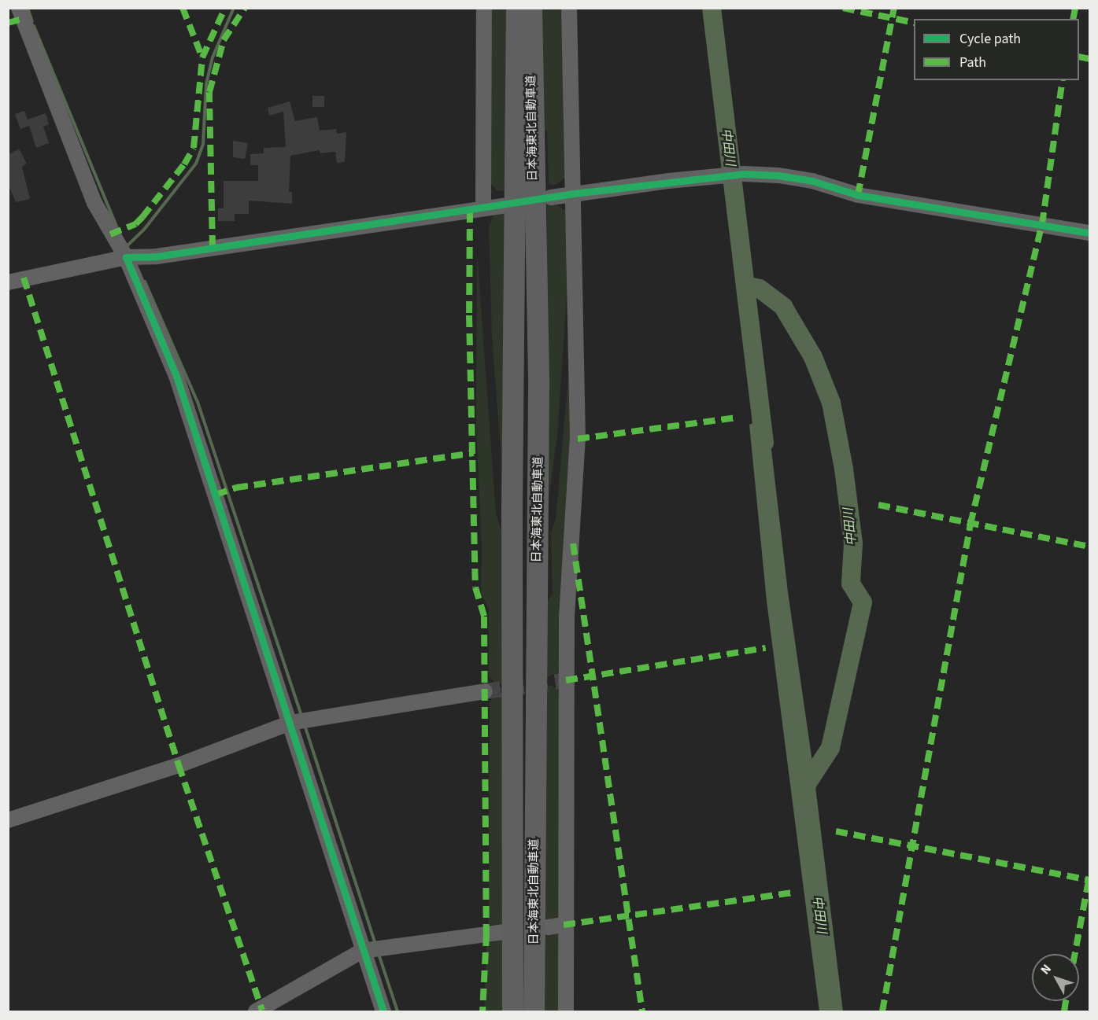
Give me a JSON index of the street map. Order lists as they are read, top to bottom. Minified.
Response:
{"streets":{"highway":["日本海東北自動車道"]},"water":["中田川"],"legend":["Cycle path","Path"],"north":"top left"}
